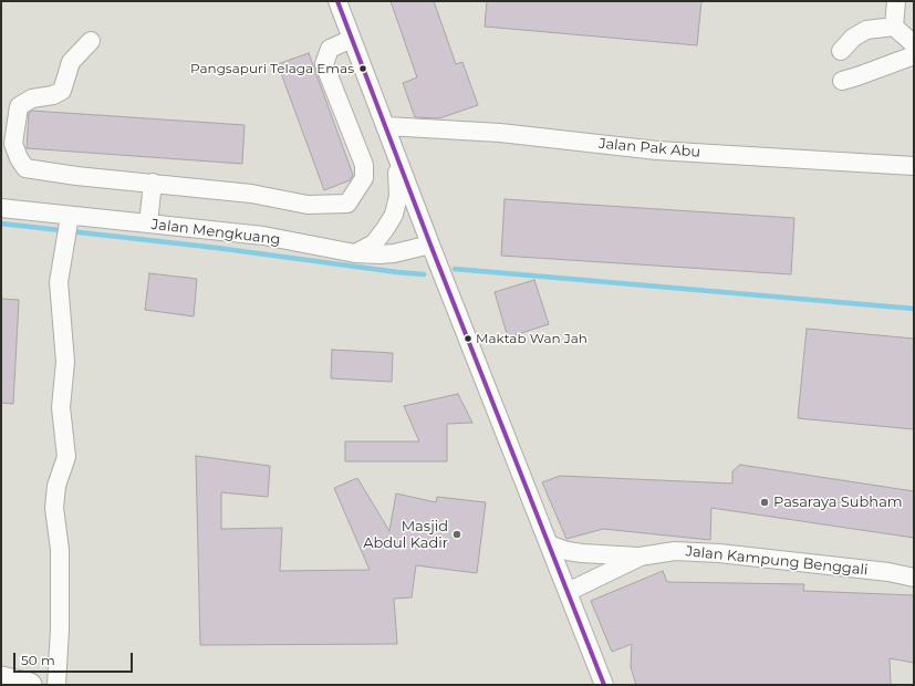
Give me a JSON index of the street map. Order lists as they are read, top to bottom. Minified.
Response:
{"streets":{"street":["Jalan Pak Abu","Jalan Mengkuang","Jalan Kampung Benggali"]},"places":["Pangsapuri Telaga Emas","Maktab Wan Jah","Pasaraya Subham","Masjid Abdul Kadir"],"scale_bar":"50 m"}
